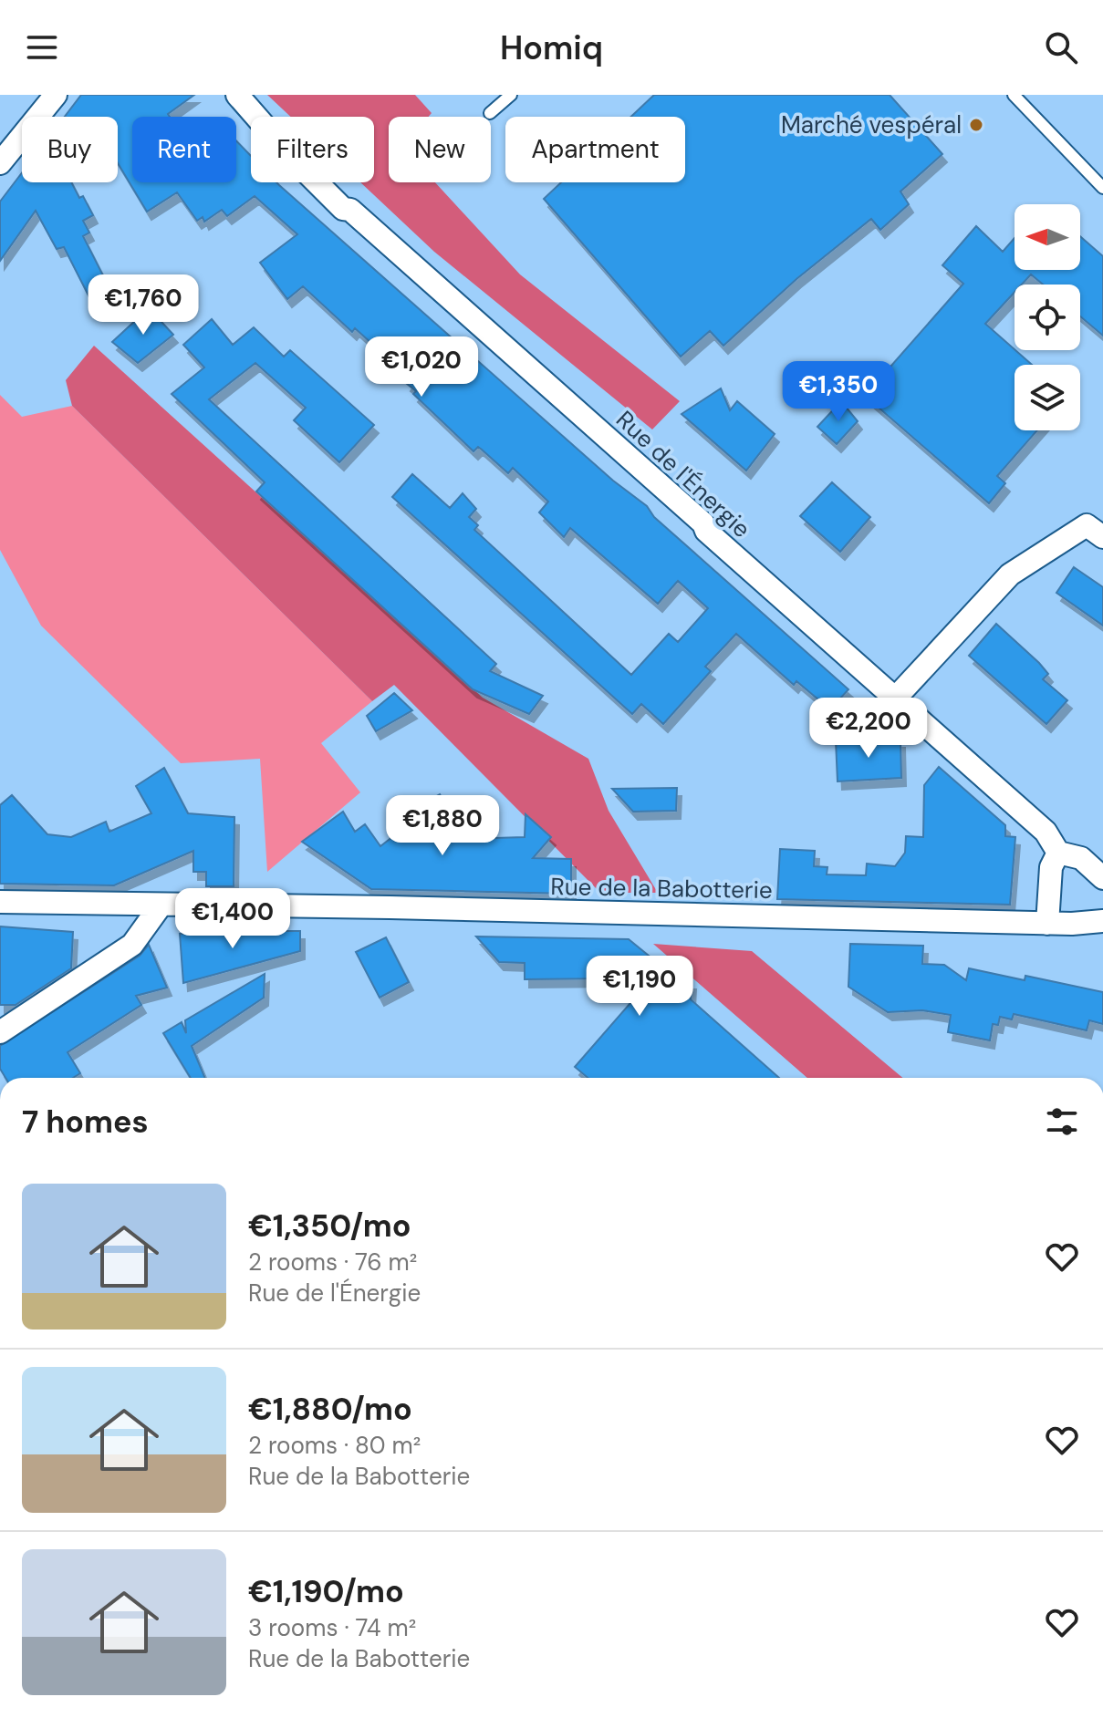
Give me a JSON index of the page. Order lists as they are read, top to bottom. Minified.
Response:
{"streets":{"street":["Rue de l'Énergie","Rue de la Babotterie"]},"places":["Marché vespéral"],"north":"left","page":{"header":"Homiq","chip":["Buy","Rent","Filters","New","Apartment"],"price":["€1,760","€1,020","€1,350","€2,200","€1,880","€1,400","€1,190"],"heading":"7 homes","list":[{"name":"€1,350/mo","note":"2 rooms · 76 m² · Rue de l'Énergie"},{"name":"€1,880/mo","note":"2 rooms · 80 m² · Rue de la Babotterie"},{"name":"€1,190/mo","note":"3 rooms · 74 m² · Rue de la Babotterie"}]}}
